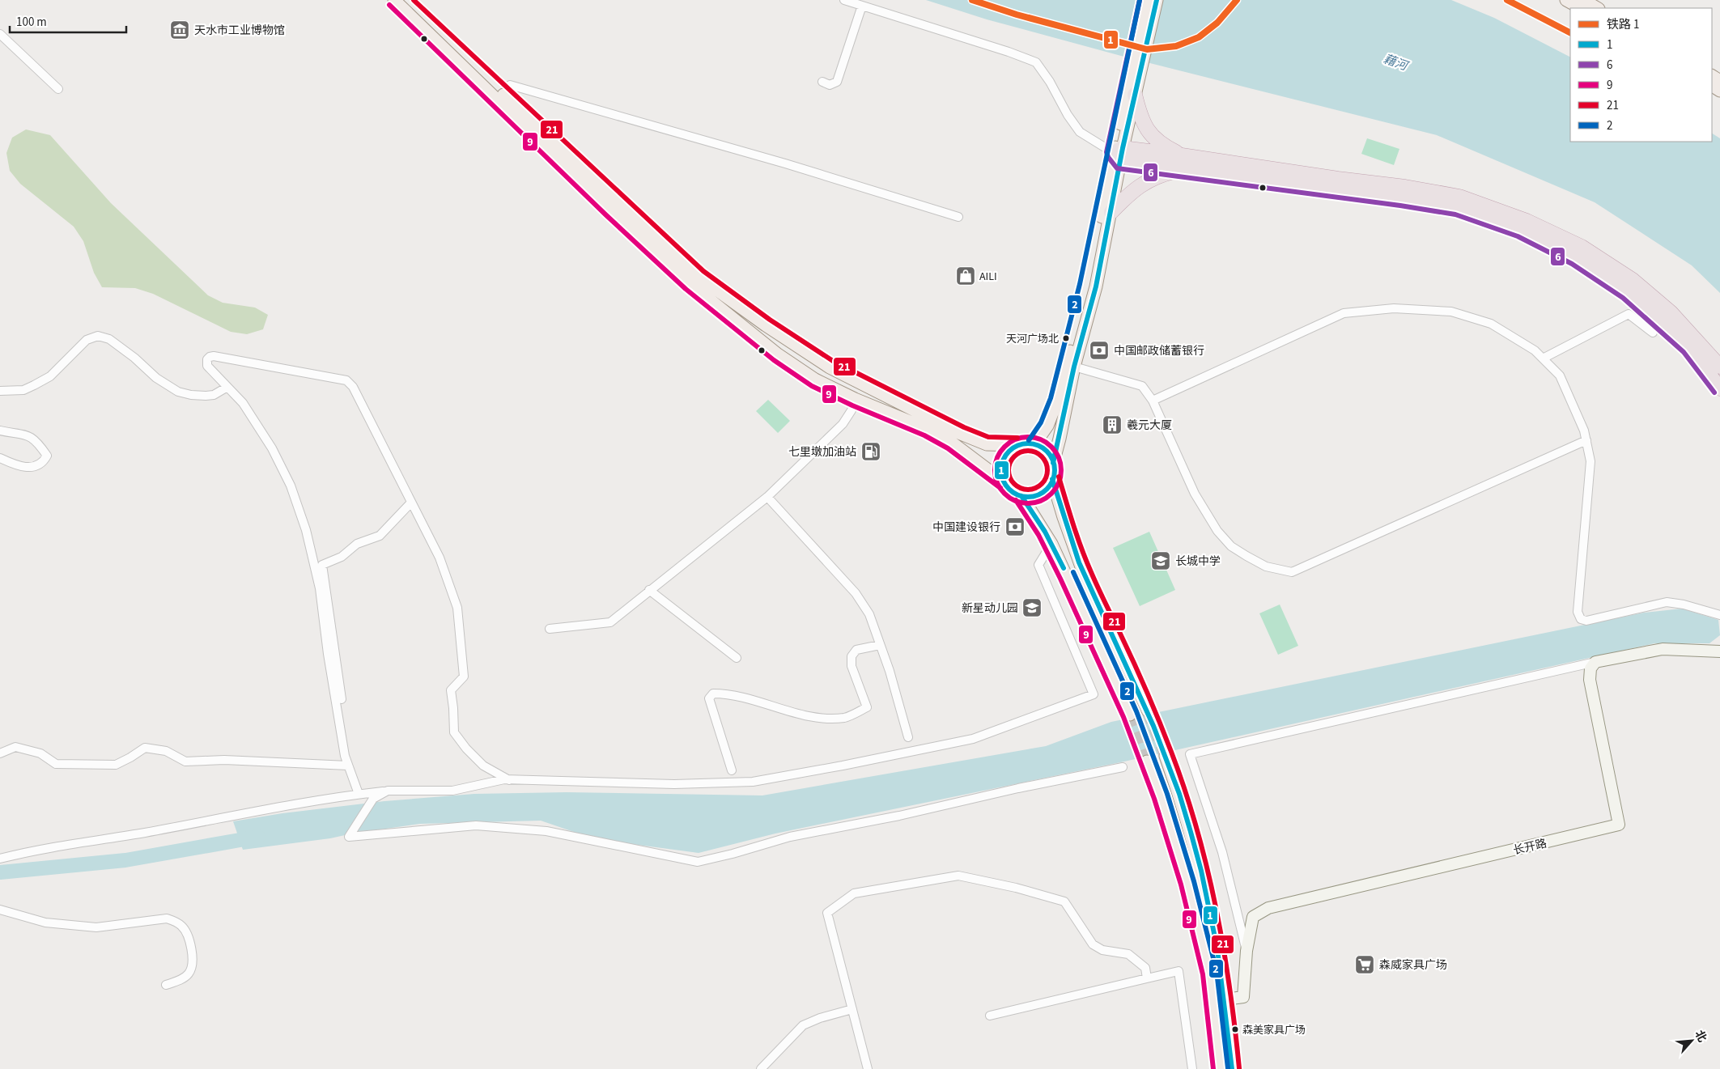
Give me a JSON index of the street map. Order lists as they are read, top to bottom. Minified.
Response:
{"streets":{"street":["长开路"]},"water":["藉河"],"places":{"museum":["天水市工业博物馆"],"shop":["AILI"],"other":["天河广场北","森美家具广场"],"bank":["中国邮政储蓄银行","中国建设银行"],"building":["羲元大厦"],"fuel station":["七里墩加油站"],"school or university":["长城中学","新星动儿园"],"supermarket":["森威家具广场"]},"lines":["rail line 1","transit line 1","transit line 6","transit line 21","transit line 2","transit line 9"],"legend":["铁路 1","1","6","9","21","2"],"scale_bar":"100 m","north":"top right"}
